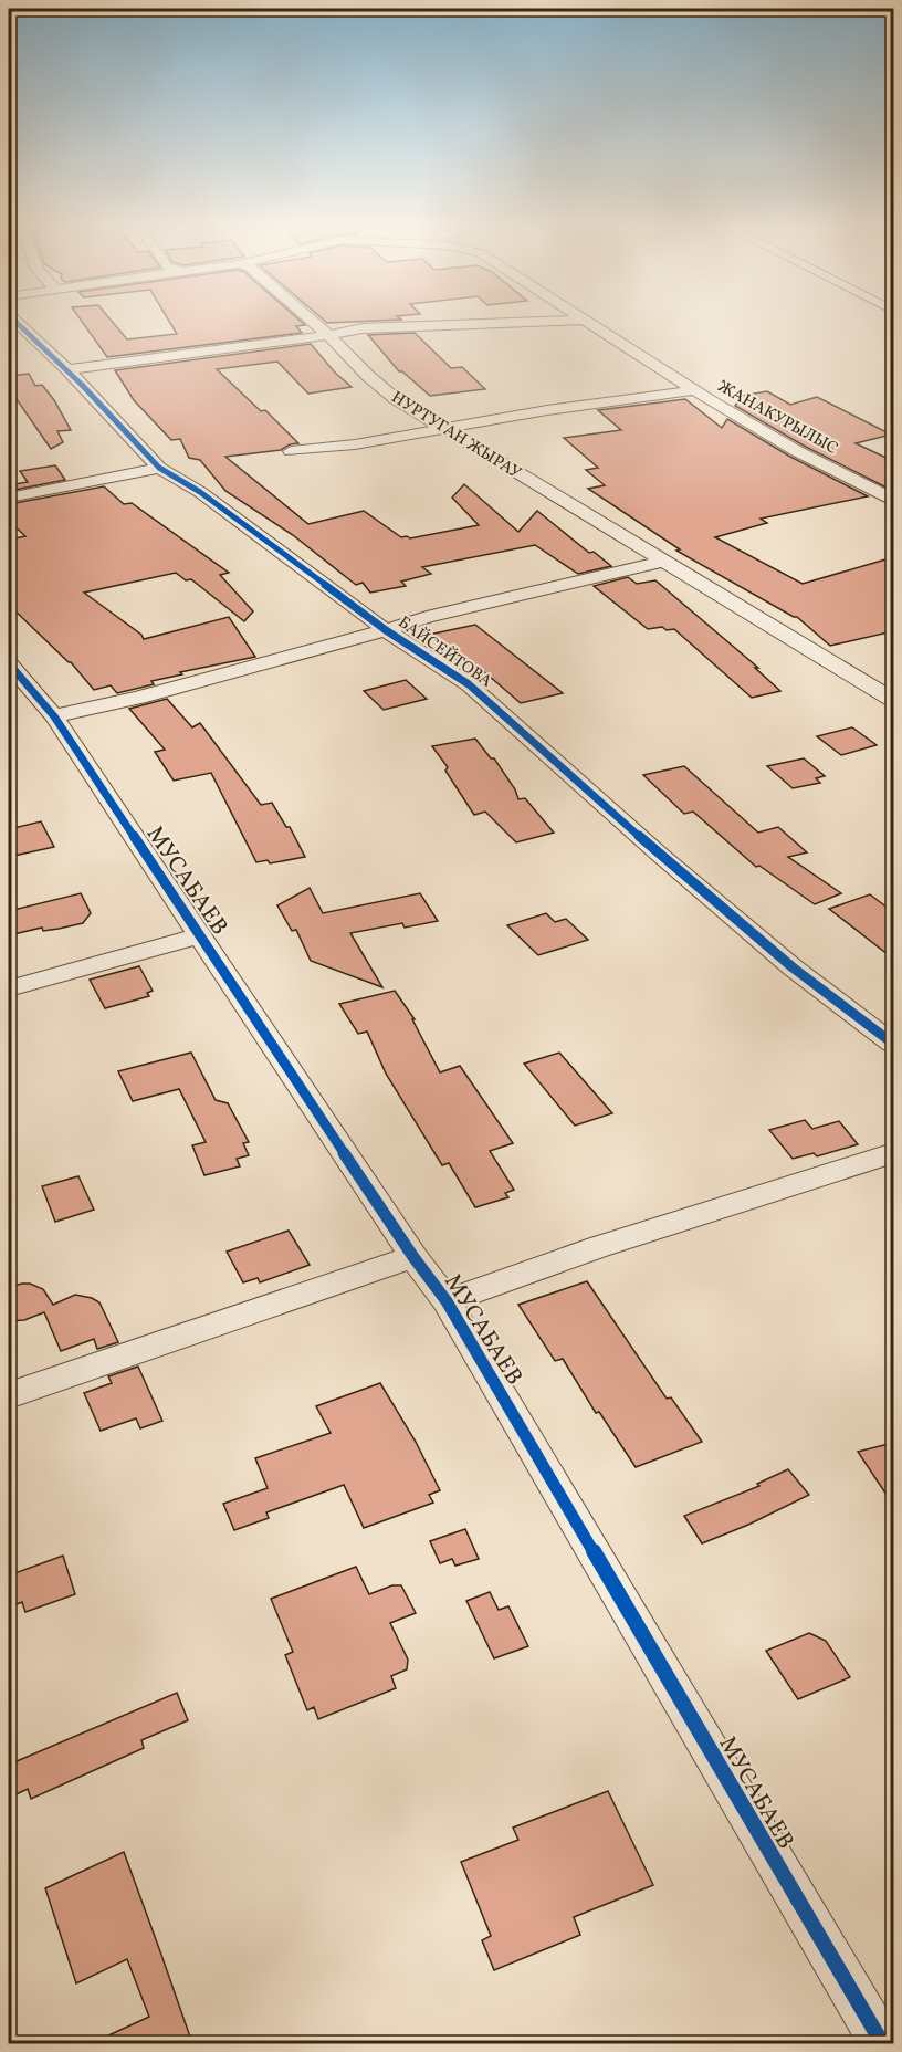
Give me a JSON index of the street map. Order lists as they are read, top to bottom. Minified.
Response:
{"streets":{"street":["ЖАНАКУРЫЛЫС","НУРТУГАН ЖЫРАУ","БАЙСЕЙТОВА","МУСАБАЕВ"]}}
